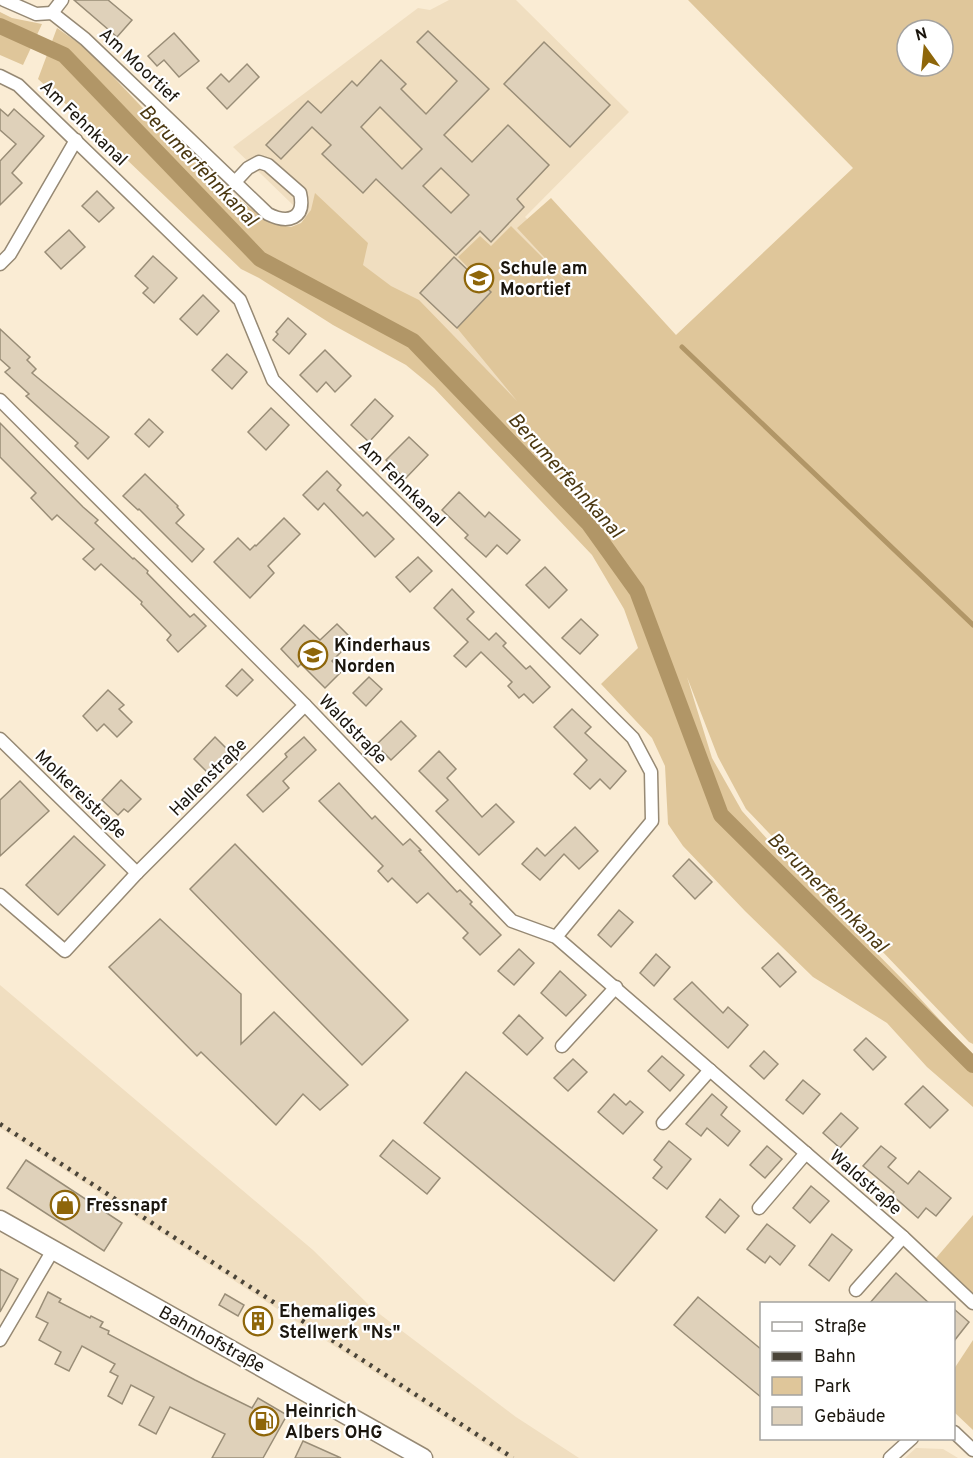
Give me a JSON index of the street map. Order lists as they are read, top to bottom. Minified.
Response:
{"streets":{"main road":["Bahnhofstraße"],"street":["Am Moortief","Am Fehnkanal","Waldstraße","Hallenstraße","Molkereistraße"]},"crossings":[["Am Fehnkanal","Waldstraße"],["Waldstraße","Hallenstraße"],["Hallenstraße","Molkereistraße"]],"water":["Berumerfehnkanal"],"places":{"school or university":["Schule am Moortief","Kinderhaus Norden"],"shop":["Fressnapf"],"building":["Ehemaliges Stellwerk \"Ns\""],"fuel station":["Heinrich Albers OHG"]},"legend":["Straße","Bahn","Park","Gebäude"],"north":"top"}
